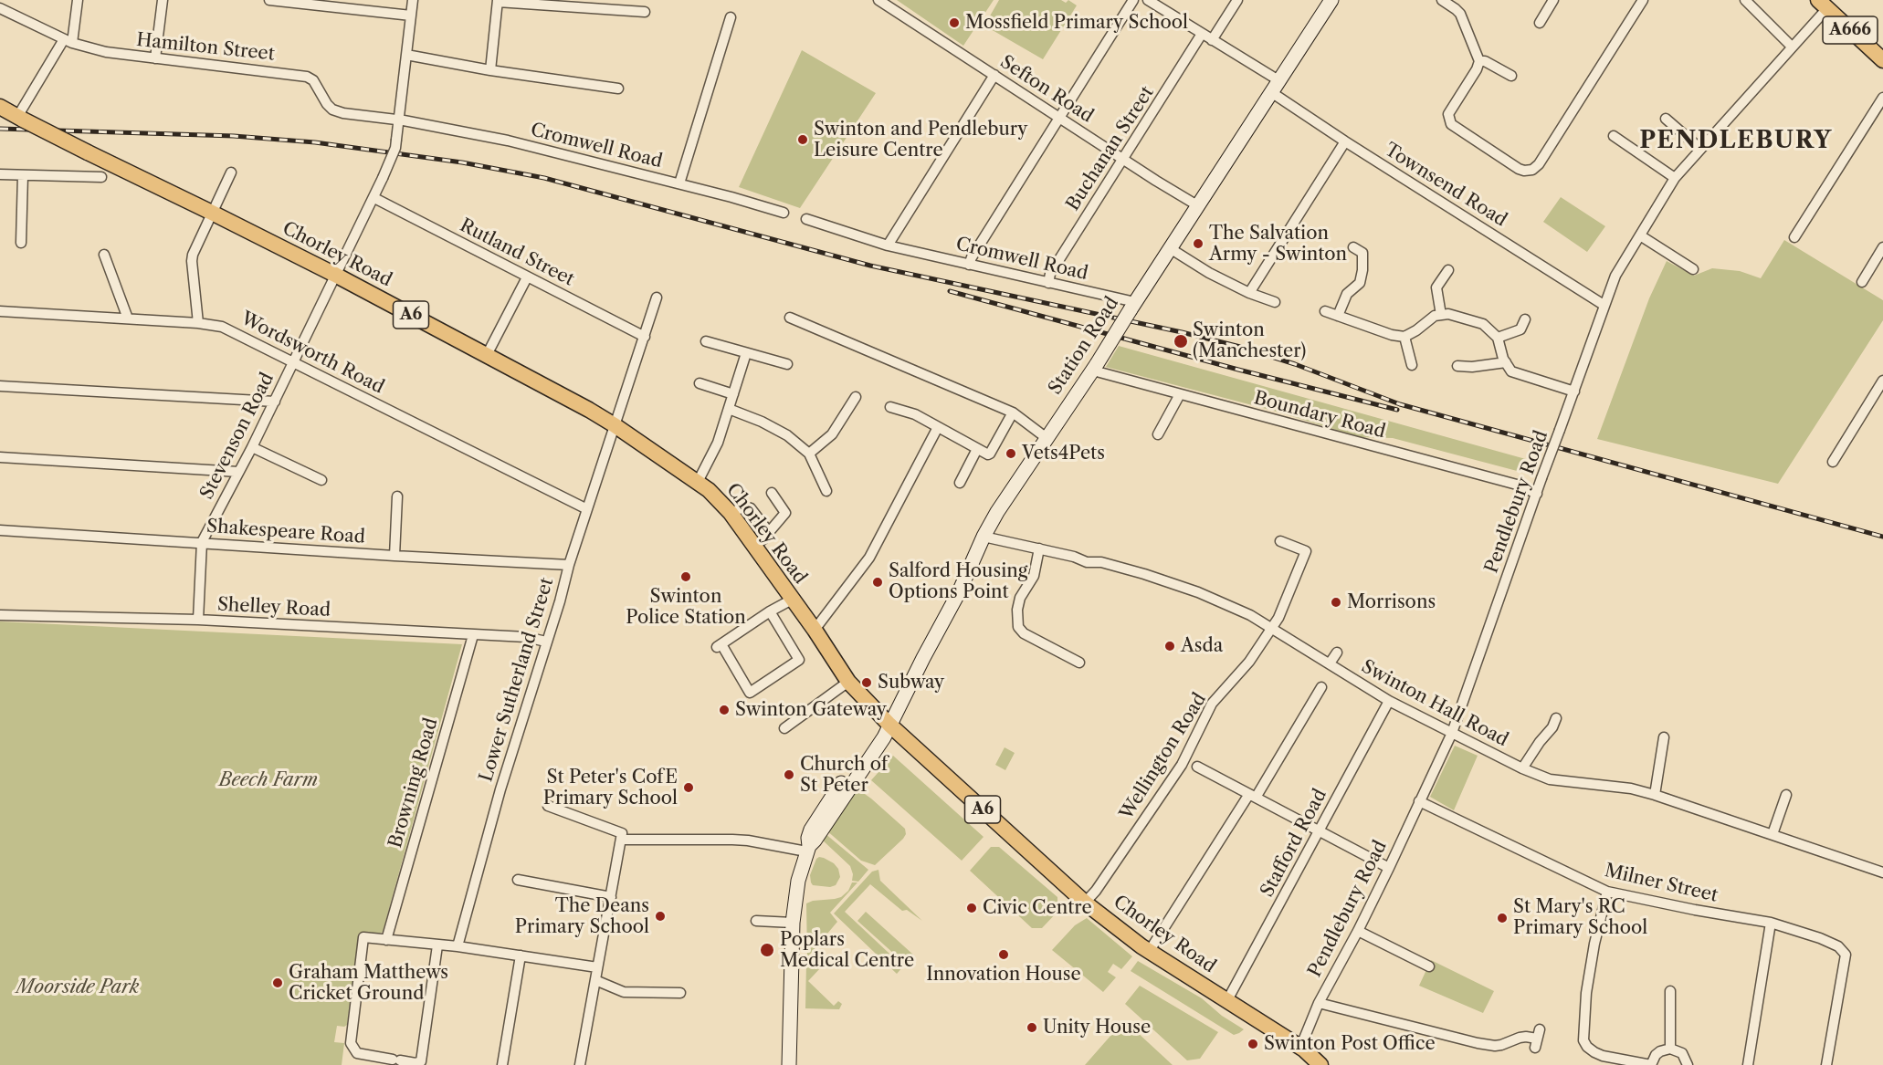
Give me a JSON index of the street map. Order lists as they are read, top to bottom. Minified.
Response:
{"streets":{"main road":["A666","Chorley Road","A6","Station Road"],"street":["Hamilton Street","Sefton Road","Cromwell Road","Buchanan Street","Townsend Road","Rutland Street","Wordsworth Road","Boundary Road","Stevenson Road","Pendlebury Road","Shakespeare Road","Shelley Road","Lower Sutherland Street","Swinton Hall Road","Wellington Road","Browning Road","Stafford Road","Milner Street"]},"crossings":[["A666","Pendlebury Road"],["Hamilton Street","Cromwell Road"],["Hamilton Street","Stevenson Road"],["Sefton Road","Buchanan Street"],["Sefton Road","Station Road"],["Cromwell Road","Buchanan Street"],["Cromwell Road","Station Road"],["Cromwell Road","Stevenson Road"],["Buchanan Street","Townsend Road"],["Townsend Road","Station Road"],["Townsend Road","Pendlebury Road"],["Rutland Street","Stevenson Road"],["Rutland Street","Lower Sutherland Street"],["Chorley Road","Station Road"],["Chorley Road","Stevenson Road"],["Chorley Road","Pendlebury Road"],["Chorley Road","Lower Sutherland Street"],["Chorley Road","Wellington Road"],["Chorley Road","Stafford Road"],["Station Road","Boundary Road"],["Station Road","Swinton Hall Road"],["Wordsworth Road","Stevenson Road"],["Wordsworth Road","Lower Sutherland Street"],["Boundary Road","Pendlebury Road"],["Stevenson Road","Shakespeare Road"],["Stevenson Road","Shelley Road"],["Pendlebury Road","Swinton Hall Road"],["Pendlebury Road","Milner Street"],["Shakespeare Road","Lower Sutherland Street"],["Shelley Road","Lower Sutherland Street"],["Shelley Road","Browning Road"],["Swinton Hall Road","Wellington Road"],["Swinton Hall Road","Stafford Road"]],"districts":["PENDLEBURY"],"parks":["Beech Farm","Moorside Park"],"places":["Mossfield Primary School","Swinton and Pendlebury Leisure Centre","The Salvation Army - Swinton","Swinton (Manchester)","Vets4Pets","Swinton Police Station","Salford Housing Options Point","Morrisons","Asda","Subway","Swinton Gateway","Church of St Peter","St Peter's CofE Primary School","Civic Centre","The Deans Primary School","St Mary's RC Primary School","Poplars Medical Centre","Innovation House","Graham Matthews Cricket Ground","Unity House","Swinton Post Office"]}
